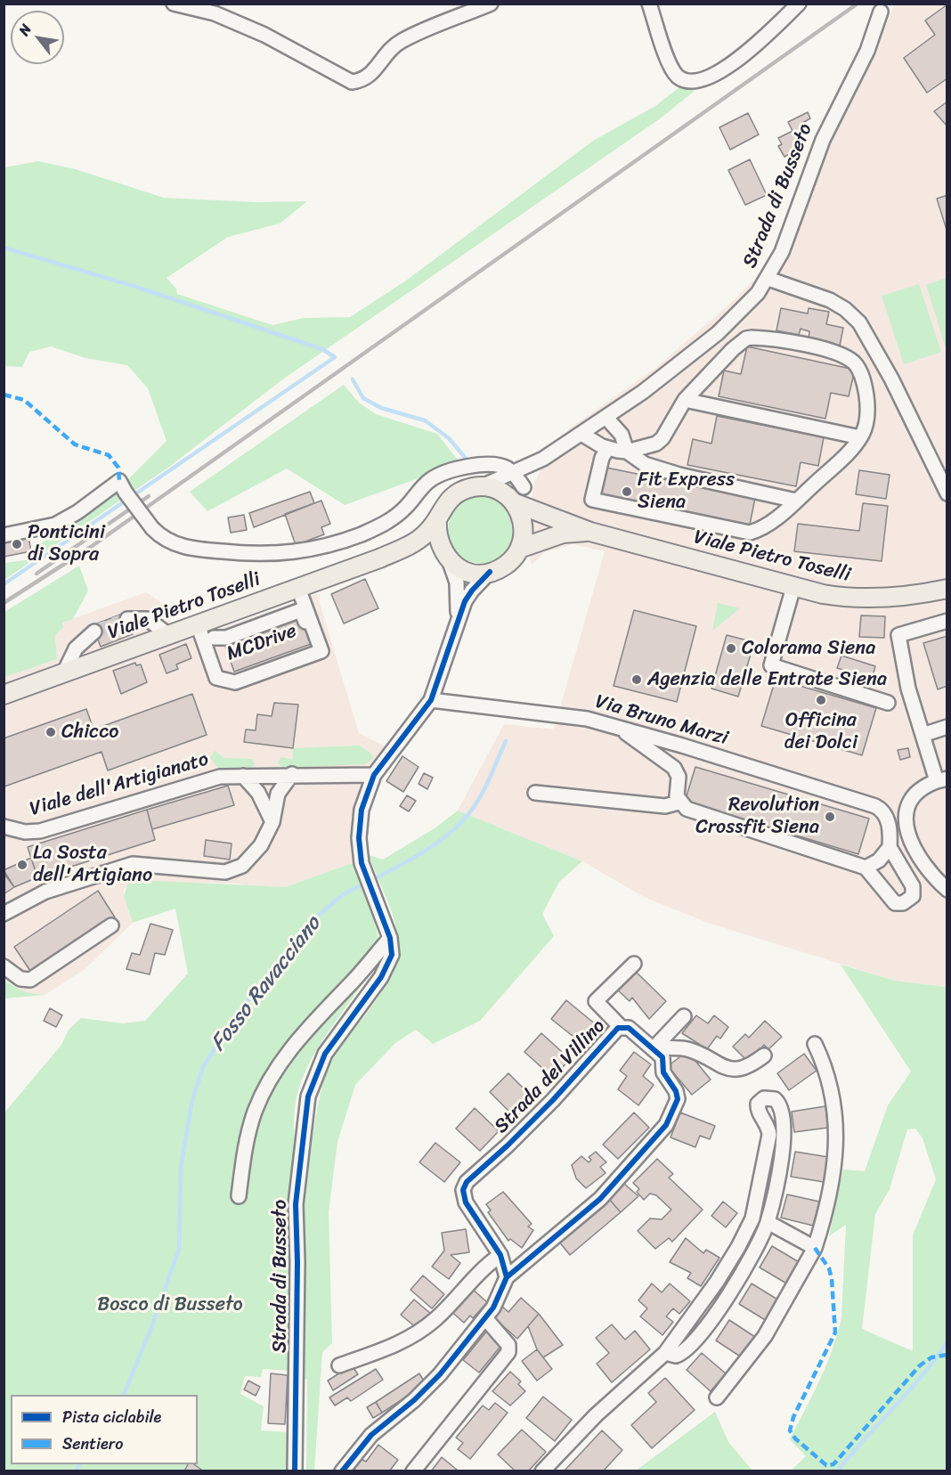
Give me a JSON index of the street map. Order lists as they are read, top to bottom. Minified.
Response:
{"streets":{"main road":["Viale Pietro Toselli"],"street":["Strada di Busseto","MCDrive","Via Bruno Marzi","Viale dell'Artigianato","Strada del Villino"]},"crossings":[["Strada di Busseto","Viale Pietro Toselli"],["Strada di Busseto","Via Bruno Marzi"],["Strada di Busseto","Viale dell'Artigianato"],["Viale Pietro Toselli","MCDrive"]],"water":["Fosso Ravacciano"],"parks":["Bosco di Busseto"],"places":["Fit Express Siena","Ponticini di Sopra","Colorama Siena","Agenzia delle Entrate Siena","Officina dei Dolci","Chicco","Revolution Crossfit Siena","La Sosta dell'Artigiano"],"legend":["Pista ciclabile","Sentiero"],"north":"top left"}
